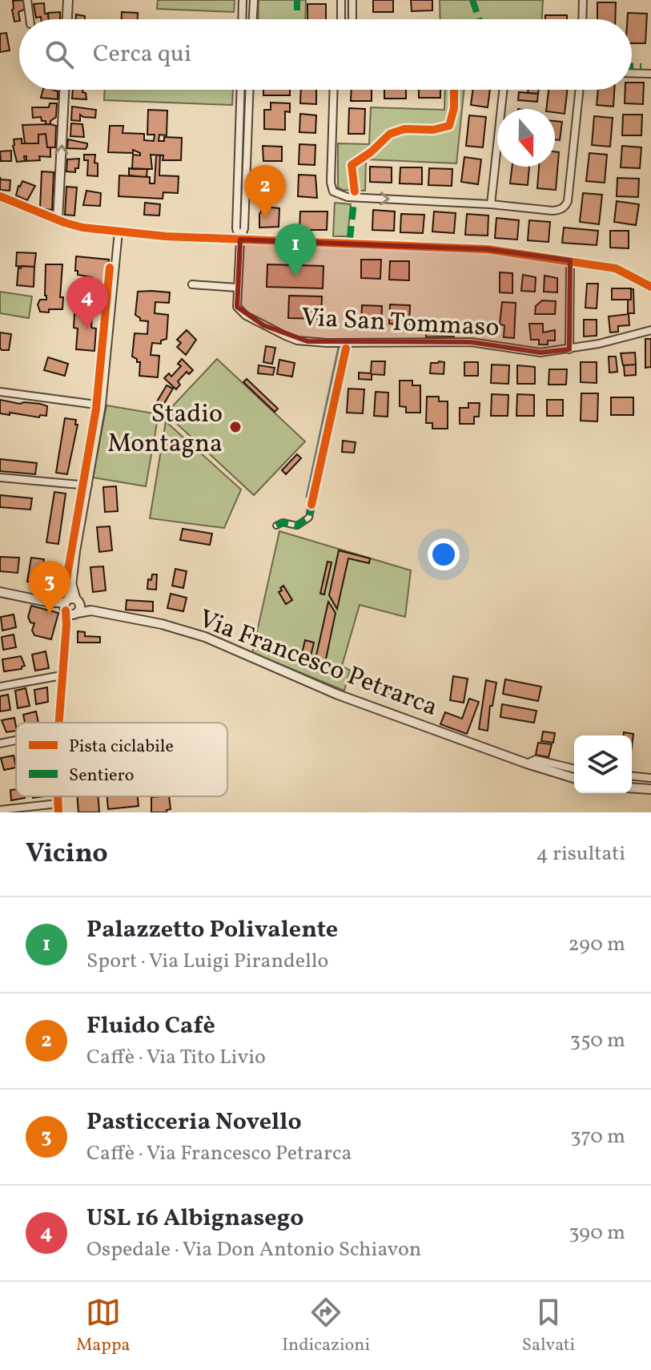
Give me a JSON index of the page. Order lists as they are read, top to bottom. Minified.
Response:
{"streets":{"street":["Via San Tommaso","Via Francesco Petrarca"]},"places":["Stadio Montagna"],"legend":["Pista ciclabile","Sentiero"],"north":"bottom","page":{"search":"Cerca qui","pins":["2","1","4","3"],"heading":["Vicino","4 risultati"],"list":[{"mark":"1","name":"Palazzetto Polivalente","note":"Sport · Via Luigi Pirandello","value":"290 m"},{"mark":"2","name":"Fluido Cafè","note":"Caffè · Via Tito Livio","value":"350 m"},{"mark":"3","name":"Pasticceria Novello","note":"Caffè · Via Francesco Petrarca","value":"370 m"},{"mark":"4","name":"USL 16 Albignasego","note":"Ospedale · Via Don Antonio Schiavon","value":"390 m"}],"nav":["Mappa","Indicazioni","Salvati"]}}
